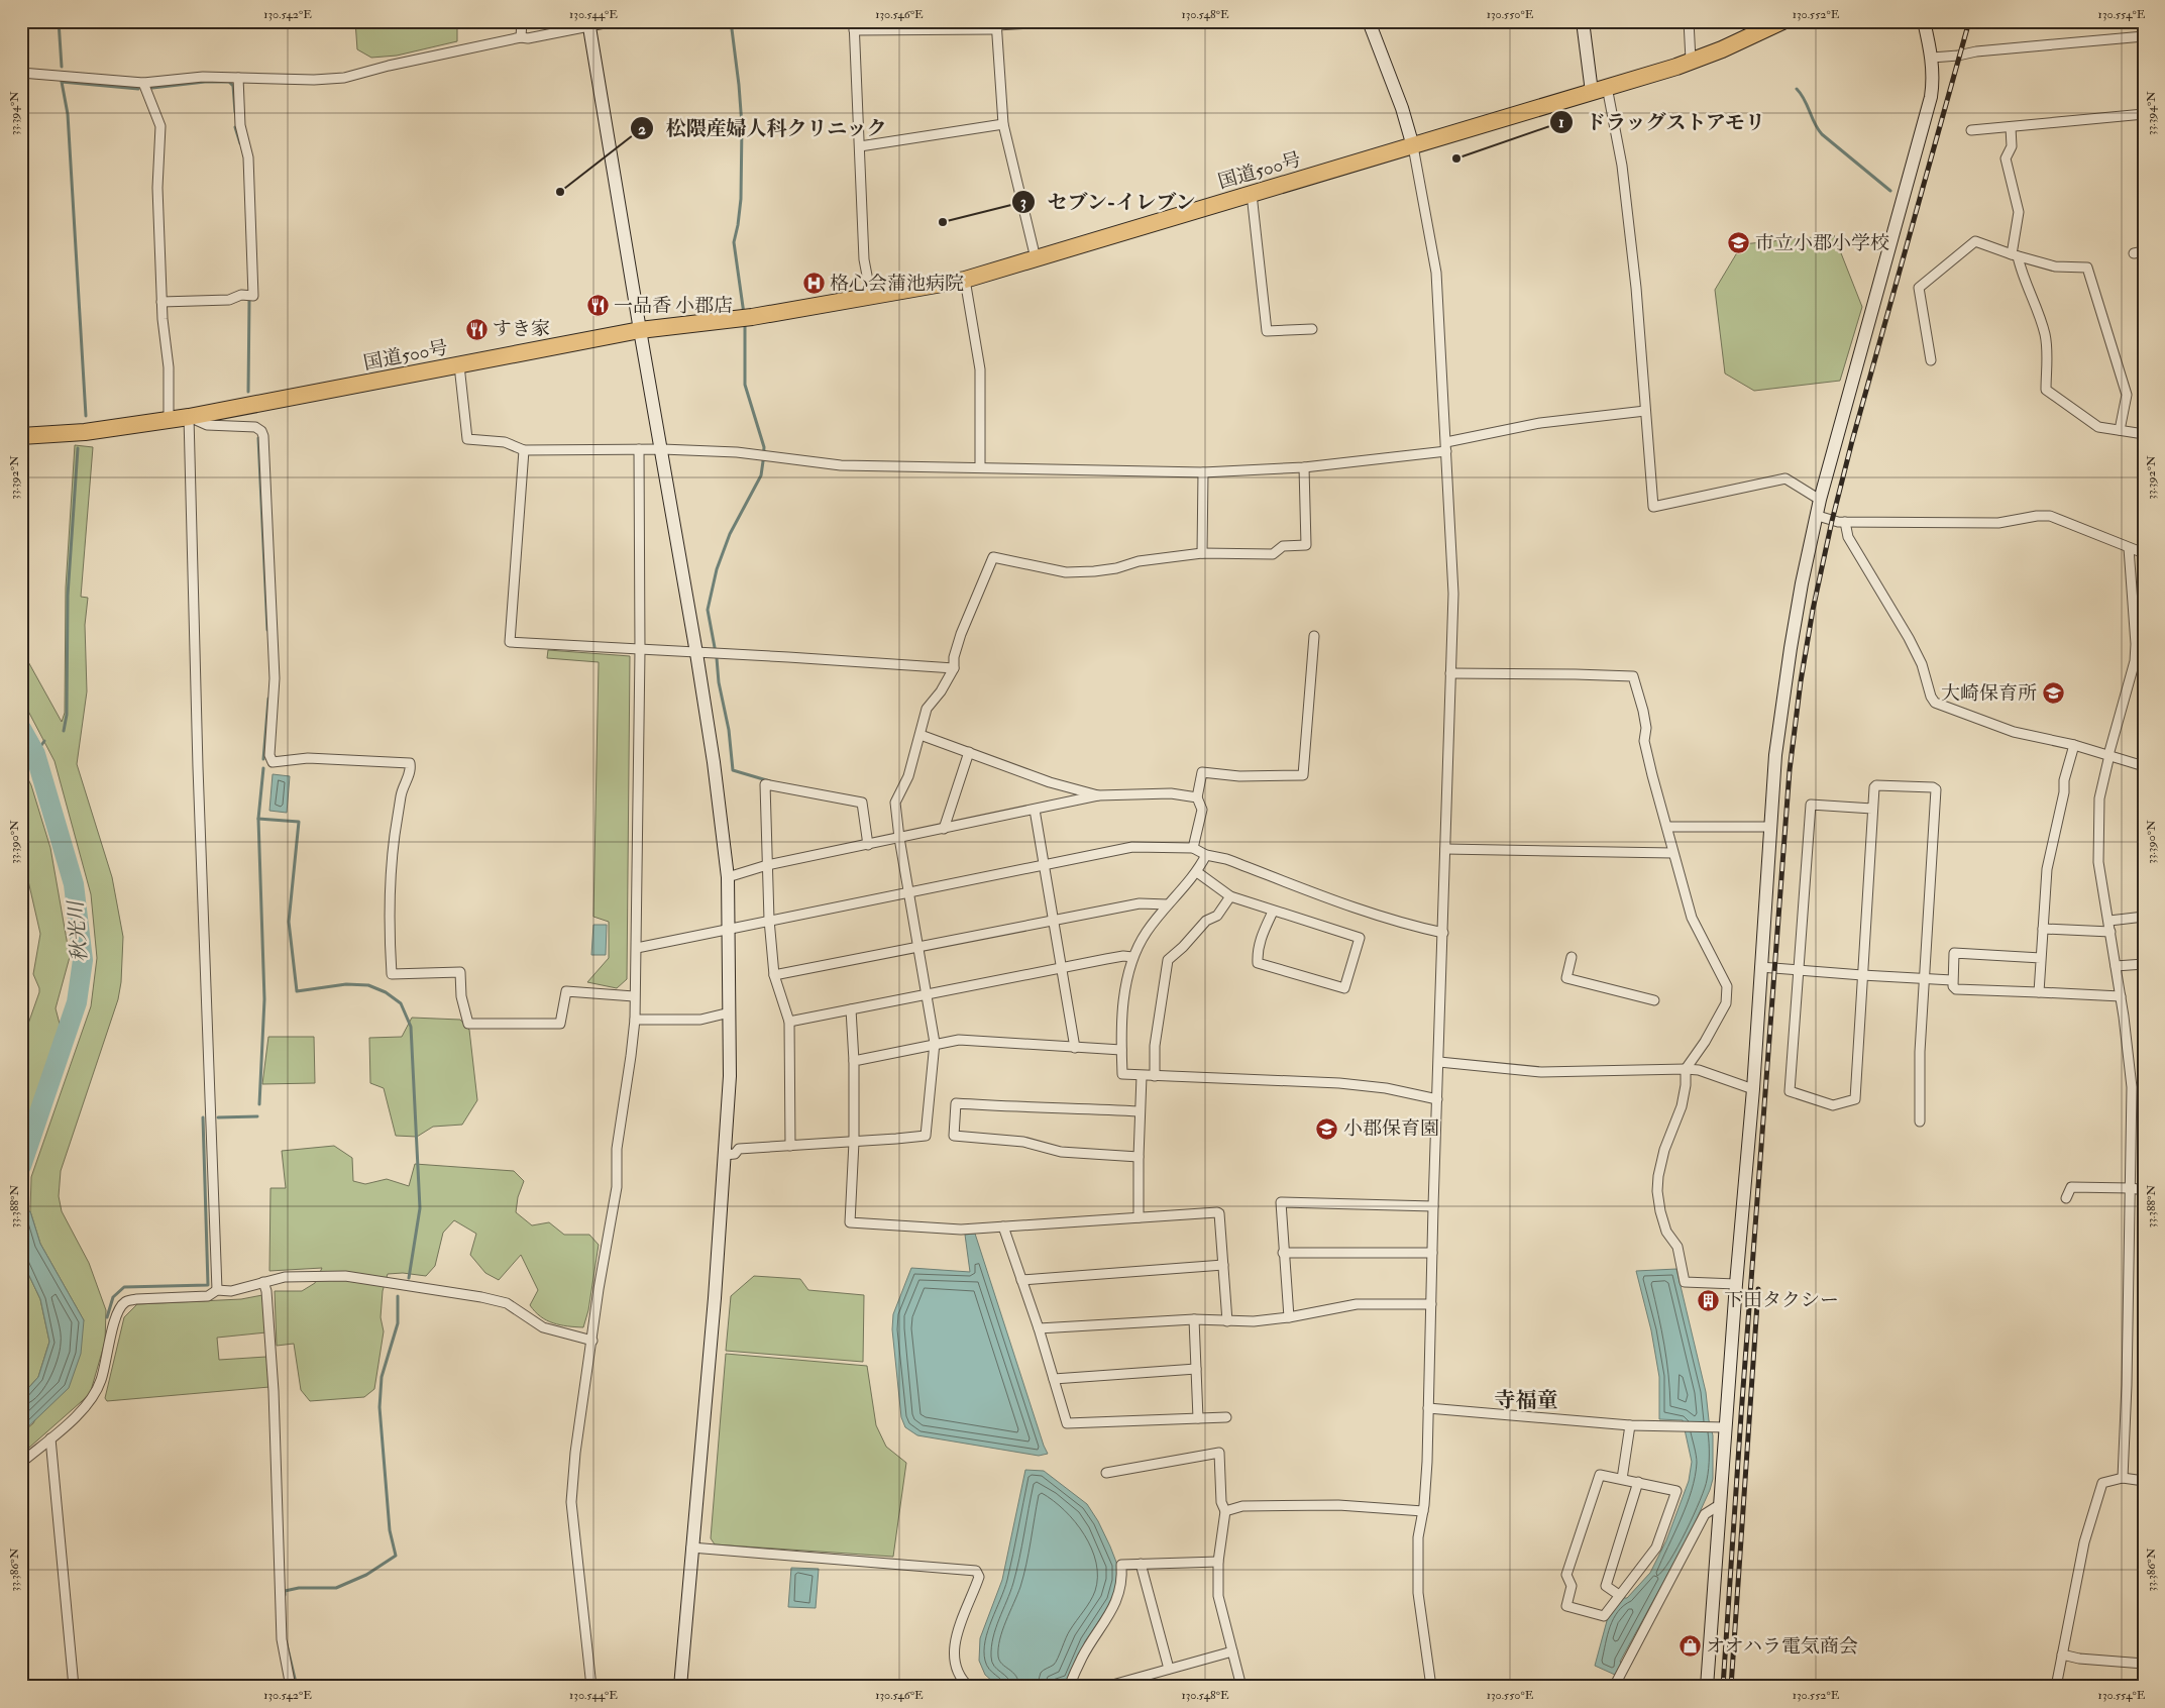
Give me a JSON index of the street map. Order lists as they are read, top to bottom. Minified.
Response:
{"streets":{"highway":["国道500号"]},"districts":["寺福童"],"water":["秋光川"],"places":{"other":["ドラッグストアモリ","松隈産婦人科クリニック","セブン-イレブン"],"school or university":["市立小郡小学校","大崎保育所","小郡保育園"],"hospital":["格心会蒲池病院"],"restaurant":["一品香 小郡店","すき家"],"building":["下田タクシー"],"shop":["オオハラ電気商会"]},"coordinates":["130.542°E","130.544°E","130.546°E","130.548°E","130.550°E","130.552°E","130.554°E","33.394°N","33.392°N","33.390°N","33.388°N","33.386°N"]}
